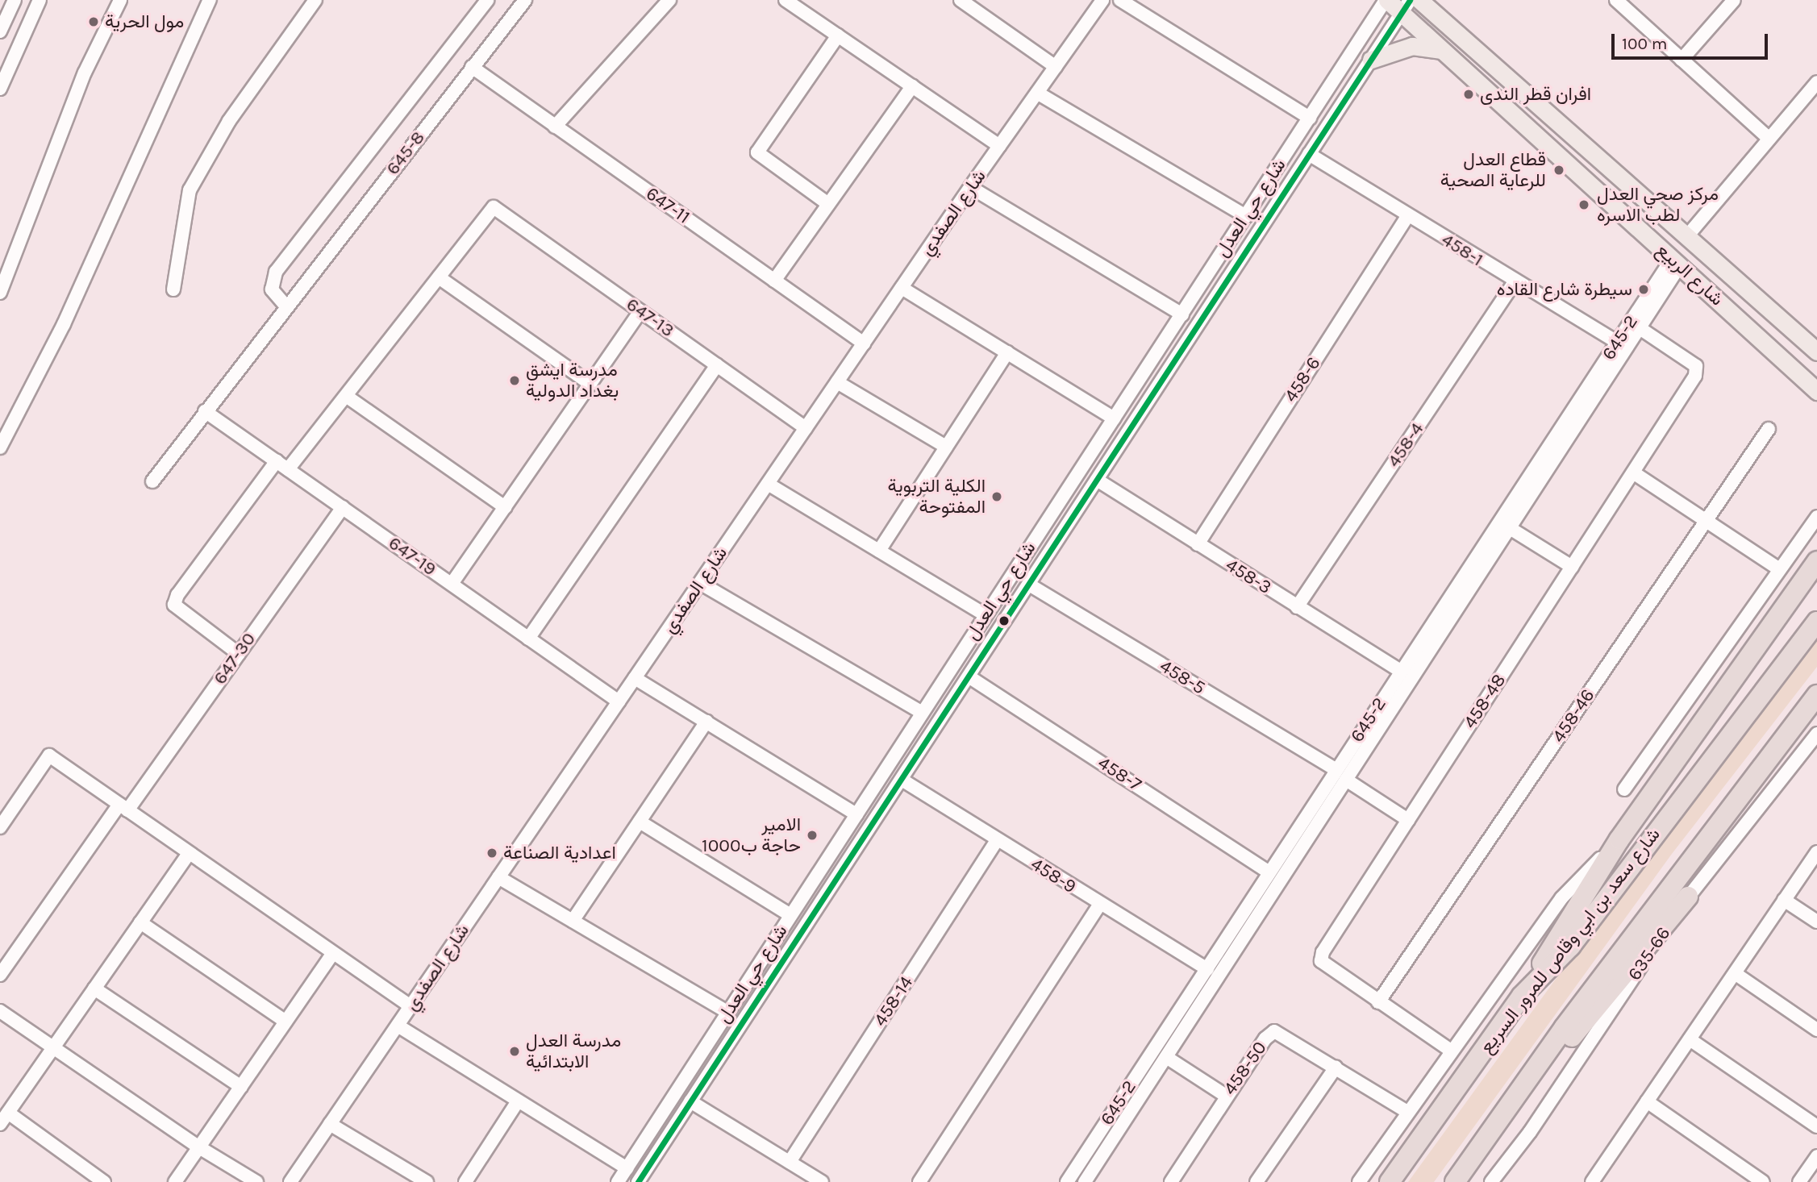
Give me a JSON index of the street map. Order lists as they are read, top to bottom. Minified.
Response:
{"streets":{"highway":["شارع سعد بن ابي وقاص للمرور السريع"],"main road":["شارع الربيع"],"street":["645-8","647-11","شارع حي العدل","شارع الصفدي","458-1","647-13","645-2","458-6","458-4","647-19","458-3","647-30","458-5","458-48","458-46","458-7","458-9","635-66","458-14","458-50"]},"crossings":[["645-8","647-11"],["645-8","647-19"],["647-11","شارع الصفدي"],["شارع حي العدل","458-1"],["شارع حي العدل","شارع الربيع"],["شارع حي العدل","458-3"],["شارع حي العدل","458-5"],["شارع حي العدل","458-7"],["شارع حي العدل","458-9"],["شارع الصفدي","647-13"],["شارع الصفدي","647-19"],["458-1","645-2"],["458-1","458-6"],["458-1","458-4"],["شارع الربيع","645-2"],["645-2","458-3"],["645-2","458-5"],["645-2","458-48"],["645-2","458-7"],["645-2","458-9"],["458-6","458-3"],["458-4","458-3"],["647-19","647-30"],["458-48","458-46"],["458-9","458-14"]],"places":["مول الحرية","افران قطر الندى","قطاع العدل للرعاية الصحية","مركز صحي العدل لطب الاسره","سيطرة شارع القاده","مدرسة ايشق بغداد الدولية","الكلية التربوية المفتوحة","الامير حاجة ب1000","اعدادية الصناعة","مدرسة العدل الابتدائية"],"scale_bar":"100 m"}
